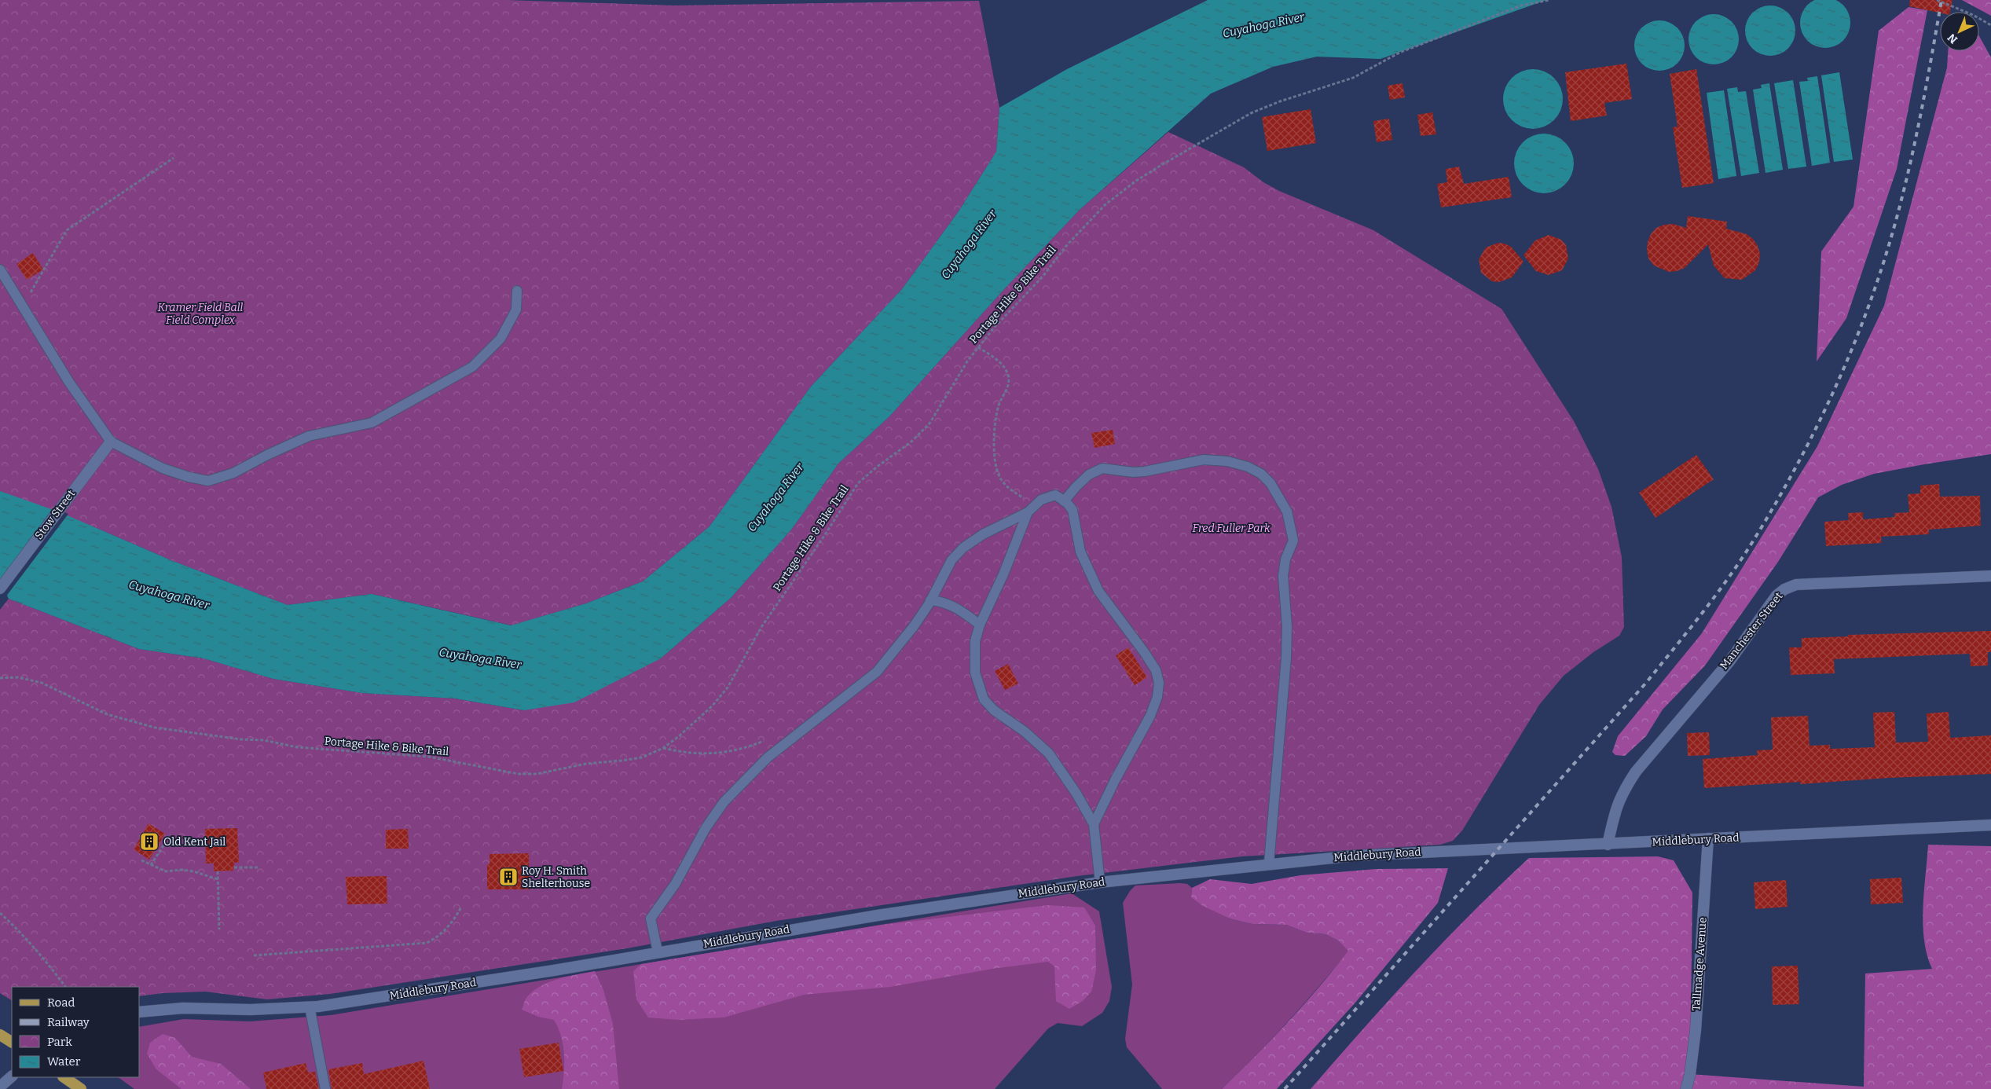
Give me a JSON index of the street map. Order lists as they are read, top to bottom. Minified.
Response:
{"streets":{"street":["Stow Street","Manchester Street","Middlebury Road","Tallmadge Avenue"],"path":["Portage Hike & Bike Trail"]},"crossings":[["Manchester Street","Middlebury Road"],["Middlebury Road","Tallmadge Avenue"]],"water":["Cuyahoga River"],"parks":["Kramer Field Ball Field Complex","Fred Fuller Park"],"places":{"building":["Old Kent Jail","Roy H. Smith Shelterhouse"]},"legend":["Road","Railway","Park","Water"],"north":"bottom left"}
